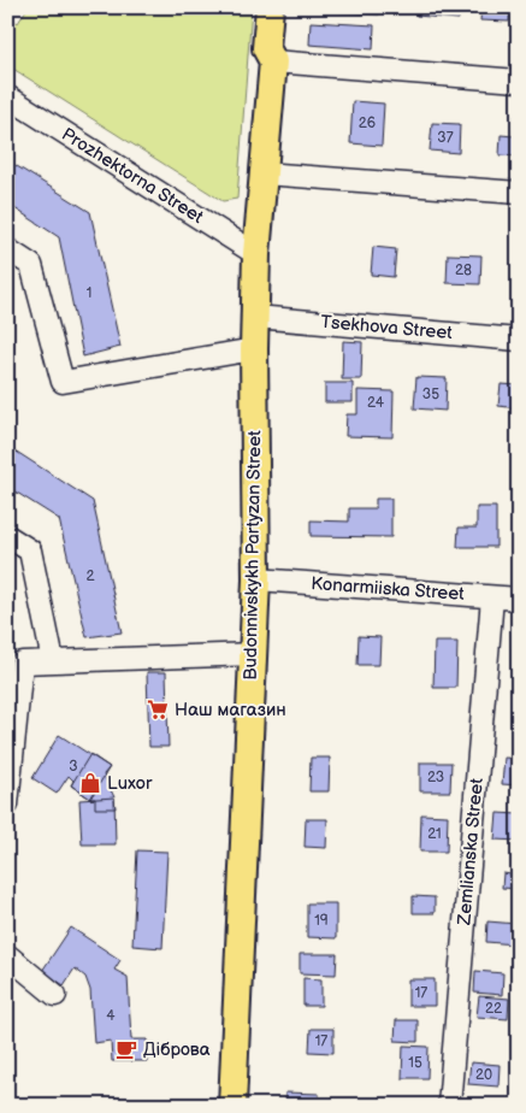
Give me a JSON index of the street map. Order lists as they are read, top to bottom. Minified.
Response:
{"streets":{"main road":["Budonnivskykh Partyzan Street"],"street":["Prozhektorna Street","Tsekhova Street","Konarmiiska Street","Zemlianska Street"]},"crossings":[["Prozhektorna Street","Budonnivskykh Partyzan Street"],["Tsekhova Street","Budonnivskykh Partyzan Street"],["Budonnivskykh Partyzan Street","Konarmiiska Street"],["Konarmiiska Street","Zemlianska Street"]],"places":{"supermarket":["Наш магазин"],"shop":["Luxor"],"cafe":["Діброва"]},"house_numbers":["26","37","28","1","35","24","2","3","23","21","19","17","22","4","17","15","20"]}
